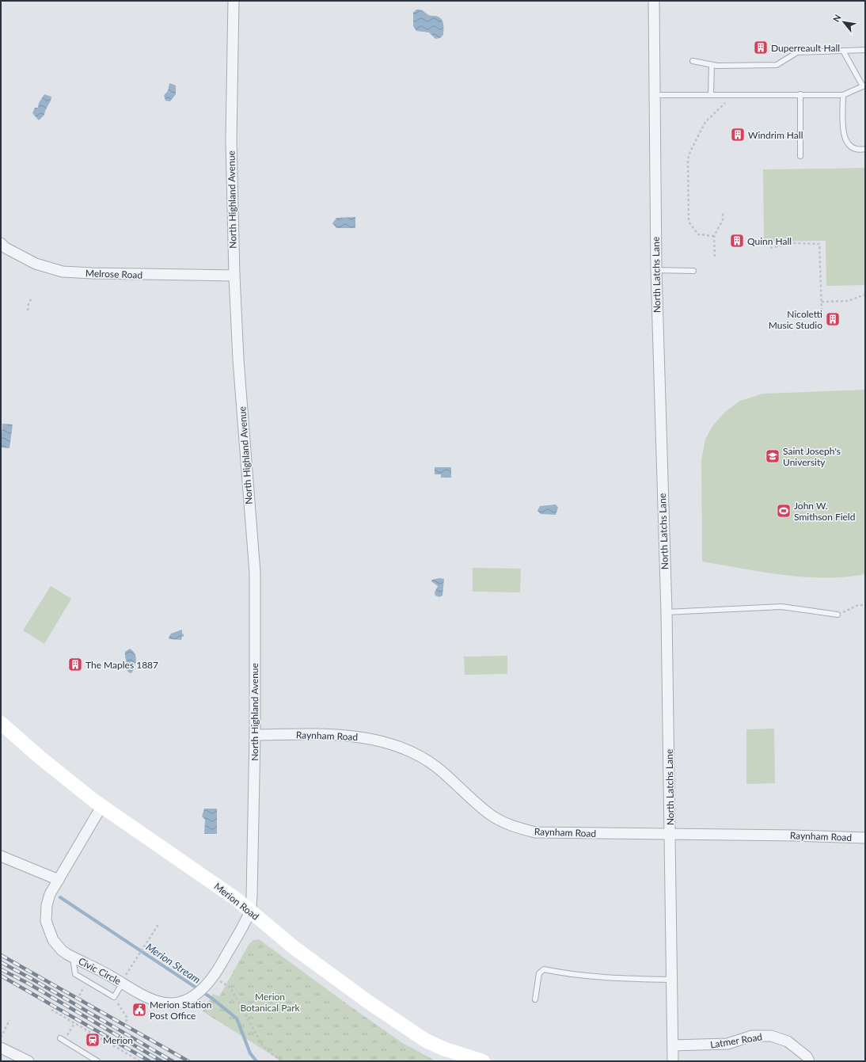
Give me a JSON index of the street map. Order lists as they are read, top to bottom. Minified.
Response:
{"streets":{"street":["North Highland Avenue","Melrose Road","North Latchs Lane","Raynham Road","Merion Road","Civic Circle","Latmer Road"]},"crossings":[["North Highland Avenue","Melrose Road"],["North Highland Avenue","Raynham Road"],["North Highland Avenue","Merion Road"],["North Highland Avenue","Civic Circle"],["North Latchs Lane","Raynham Road"],["North Latchs Lane","Latmer Road"],["Merion Road","Civic Circle"]],"water":["Merion Stream"],"parks":["Merion Botanical Park"],"places":{"building":["Duperreault Hall","Windrim Hall","Quinn Hall","Nicoletti Music Studio","The Maples 1887"],"school or university":["Saint Joseph's University"],"sports":["John W. Smithson Field"],"public building":["Merion Station Post Office"],"station":["Merion"]},"north":"top left"}
